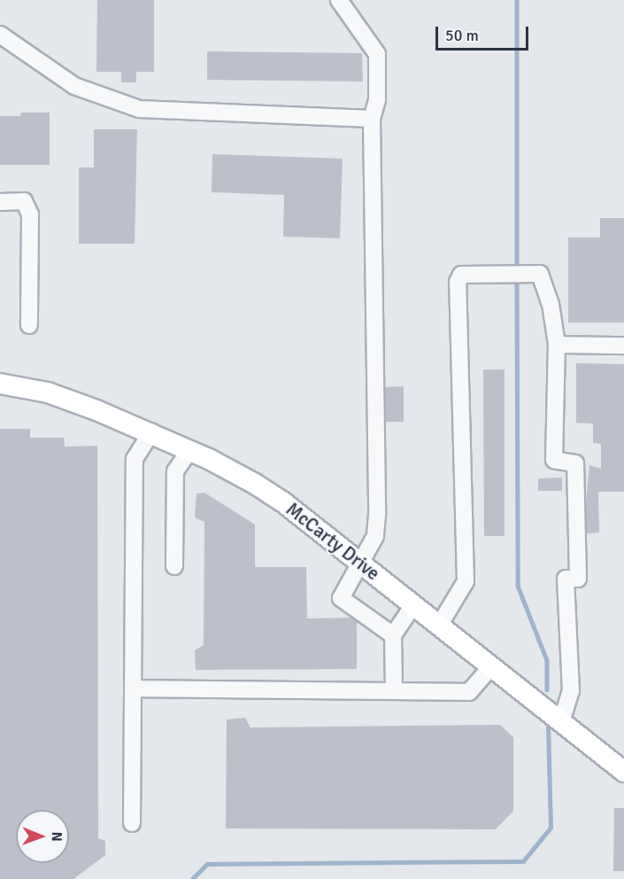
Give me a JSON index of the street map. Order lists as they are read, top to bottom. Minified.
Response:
{"streets":{"main road":["McCarty Drive"]},"scale_bar":"50 m","north":"right"}
